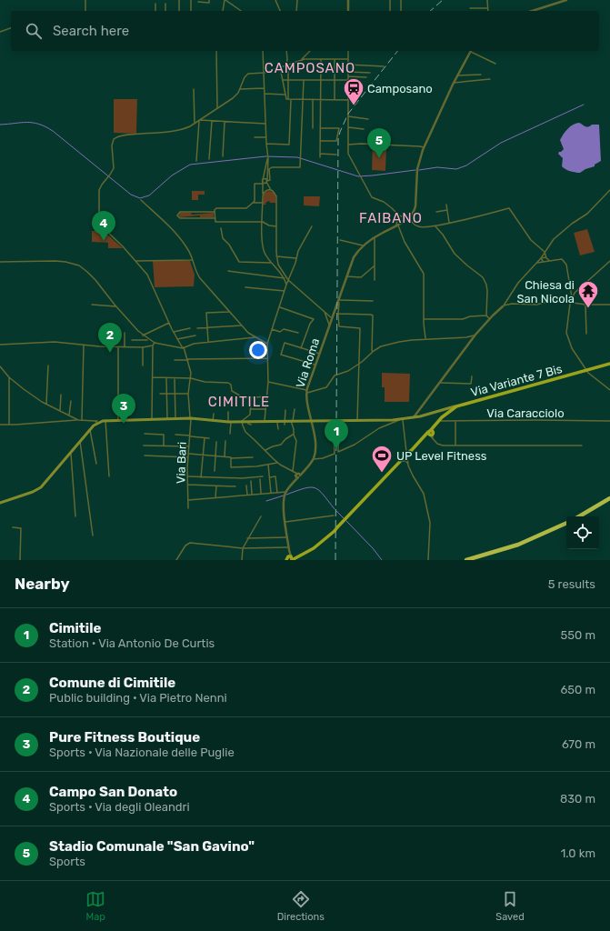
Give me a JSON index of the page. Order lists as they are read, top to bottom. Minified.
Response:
{"streets":{"main road":["Via Variante 7 Bis"],"street":["Via Roma","Via Caracciolo","Via Bari"]},"crossings":[["Via Variante 7 Bis","Via Caracciolo"]],"districts":["CAMPOSANO","FAIBANO","CIMITILE"],"places":{"station":["Camposano"],"temple":["Chiesa di San Nicola"],"sports":["UP Level Fitness"]},"page":{"search":"Search here","pins":["5","4","2","3","1"],"heading":["Nearby","5 results"],"list":[{"mark":"1","name":"Cimitile","note":"Station · Via Antonio De Curtis","value":"550 m"},{"mark":"2","name":"Comune di Cimitile","note":"Public building · Via Pietro Nenni","value":"650 m"},{"mark":"3","name":"Pure Fitness Boutique","note":"Sports · Via Nazionale delle Puglie","value":"670 m"},{"mark":"4","name":"Campo San Donato","note":"Sports · Via degli Oleandri","value":"830 m"},{"mark":"5","name":"Stadio Comunale \"San Gavino\"","note":"Sports","value":"1.0 km"}],"nav":["Map","Directions","Saved"]}}
